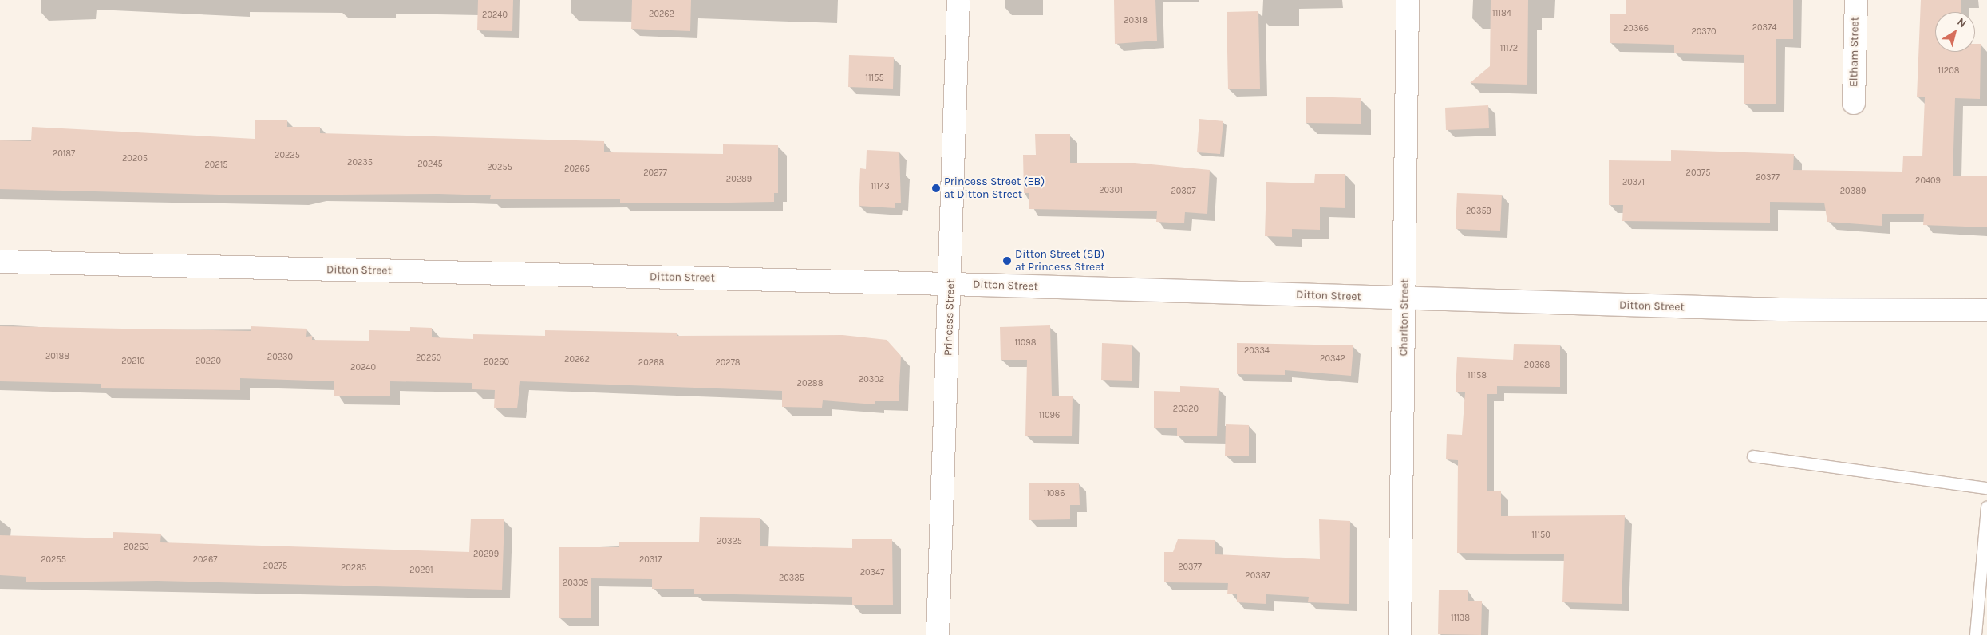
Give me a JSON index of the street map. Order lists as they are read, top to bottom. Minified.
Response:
{"streets":{"street":["Eltham Street","Ditton Street","Princess Street","Charlton Street"]},"crossings":[["Ditton Street","Princess Street"],["Ditton Street","Charlton Street"]],"places":["Princess Street (EB) at Ditton Street","Ditton Street (SB) at Princess Street"],"house_numbers":["11184","20262","20240","20318","20374","20366","20370","11172","11208","11155","20187","20225","20205","20235","20245","20215","20255","20265","20277","20375","20377","20289","20409","20371","11143","20301","20307","20389","20359","11098","20334","20188","20230","20250","20342","20262","20210","20220","20260","20268","20278","20368","20240","11158","20302","20288","20320","11096","11086","11150","20325","20263","20299","20255","20267","20317","20275","20377","20285","20291","20347","20387","20335","20309","11138"],"north":"top right"}
